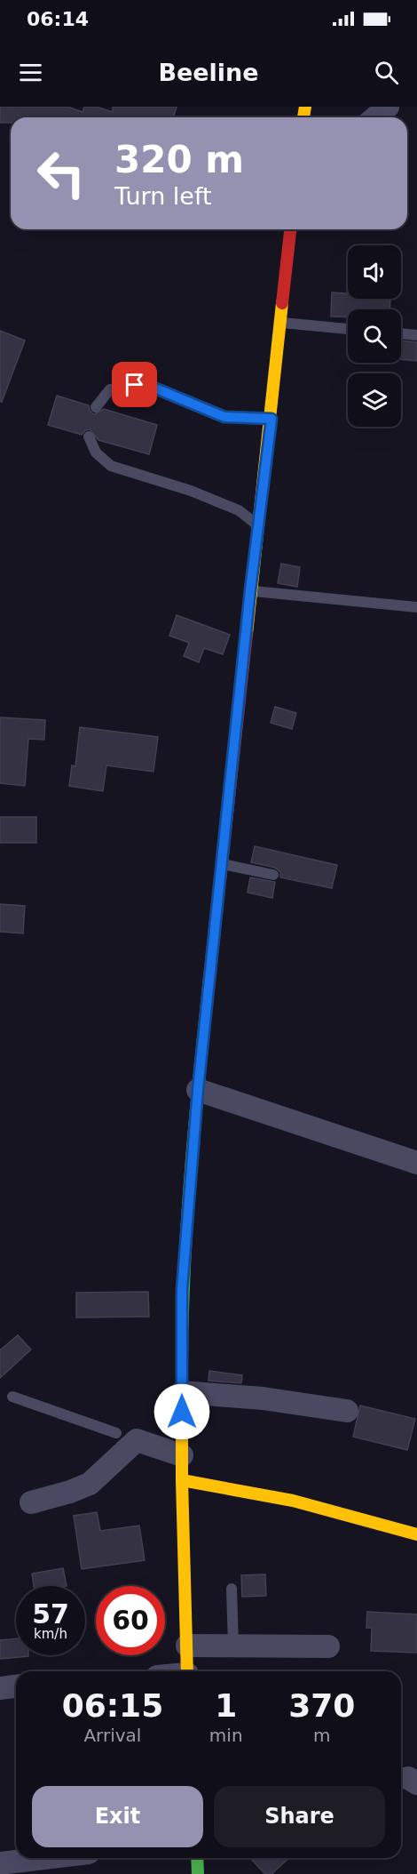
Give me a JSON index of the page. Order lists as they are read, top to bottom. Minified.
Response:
{"page":{"status":"06:14","header":"Beeline","turn":["320 m","Turn left"],"speed":"57 km/h","limit":"60","eta":["06:15","Arrival","1","min","370","m"],"buttons":["Exit","Share"]}}
